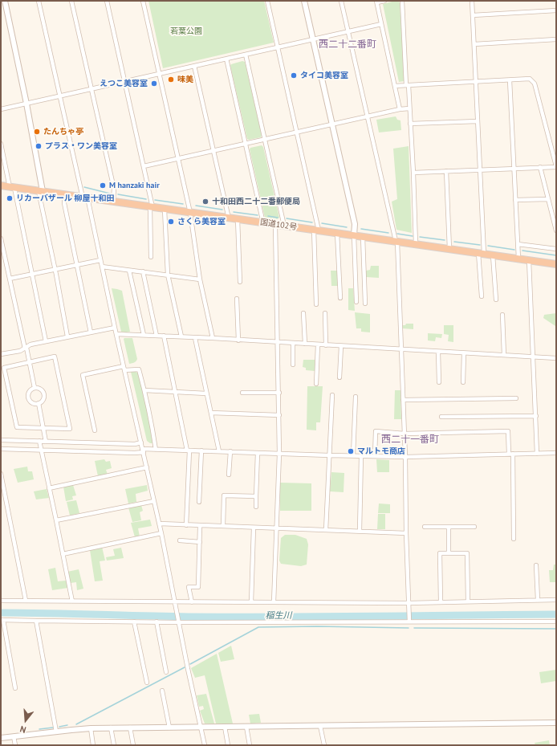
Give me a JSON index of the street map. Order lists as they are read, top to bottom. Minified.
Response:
{"streets":{"highway":["国道102号"]},"districts":["西二十二番町","西二十一番町"],"water":["稲生川"],"parks":["若葉公園"],"places":["タイコ美容室","味美","えつこ美容室","たんちゃ亭","プラス・ワン美容室","M hanzaki hair","リカーバザール 柳屋十和田","十和田西二十二番郵便局","さくら美容室","マルトモ商店"],"north":"bottom"}
